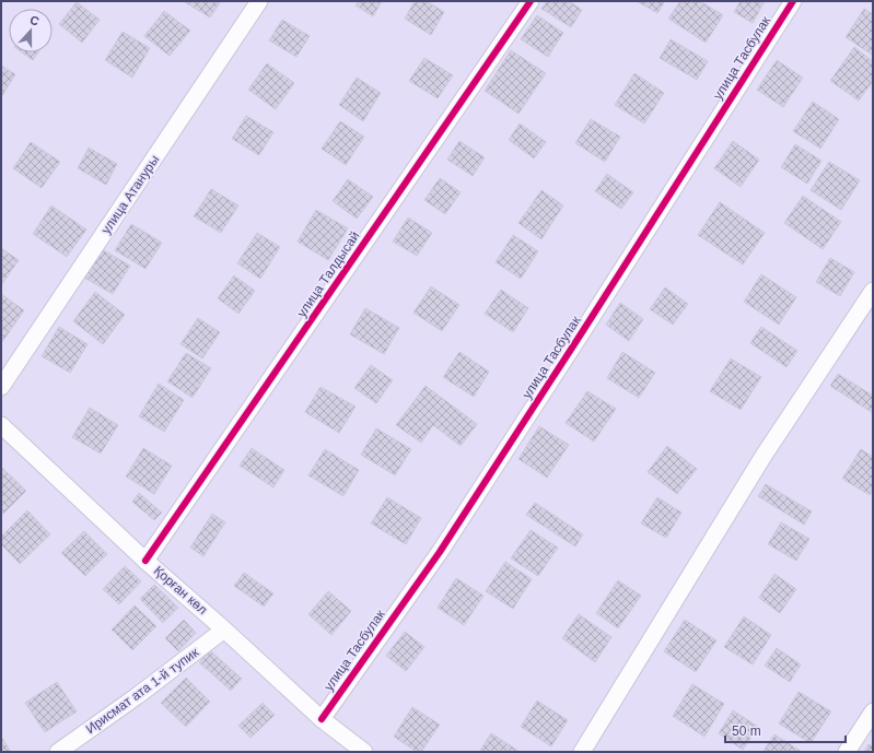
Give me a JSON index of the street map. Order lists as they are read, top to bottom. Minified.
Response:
{"streets":{"street":["улица Тасбулак","улица Атануры","улица Талдысай","Қорған көл","Ирисмат ата 1-й тупик"]},"crossings":[["улица Тасбулак","Қорған көл"],["улица Талдысай","Қорған көл"],["Қорған көл","Ирисмат ата 1-й тупик"]],"scale_bar":"50 m","north":"top"}
